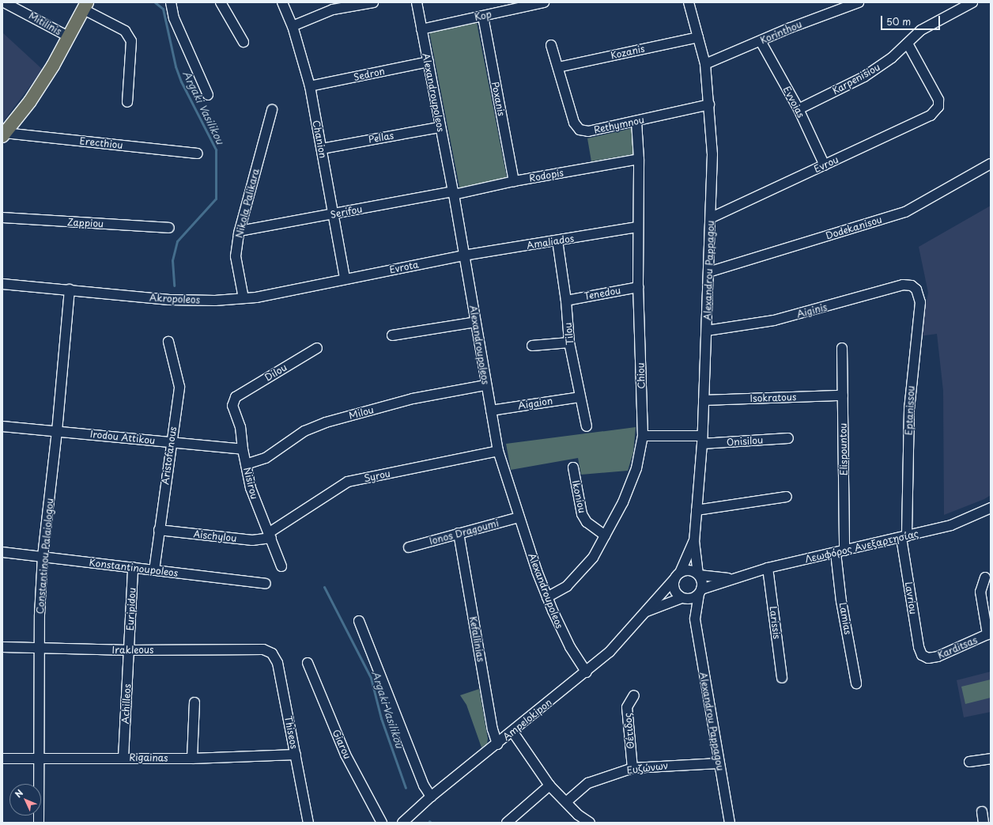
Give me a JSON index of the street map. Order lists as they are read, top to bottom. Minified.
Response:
{"streets":{"street":["Kop","Mitilinis","Korinthou","Kozanis","Sedron","Karpenisiou","Alexandroupoleos","Poxanis","Evvoias","Rethymnou","Pellas","Chanion","Erecthiou","Evrou","Rodopis","Nikola Palikara","Serifou","Zappiou","Dodekanisou","Amaliados","Evrota","Alexandrou Pappagou","Tenedou","Akropoleos","Aiginis","Tilou","Dilou","Chiou","Isokratous","Aigaion","Eptanissou","Milou","Irodou Attikou","Onisilou","Elispountou","Aristofanous","Syrou","Nisirou","Ikoniou","Ionos Dragoumi","Aischylou","Λεωφόρος Ανεξαρτησίας","Constantinou Palaiologou","Konstantinoupoleos","Lavriou","Euripidou","Lamias","Larissis","Kefallinias","Karditsas","Irakleous","Achilleos","Ampelokipon","Θέτιδος","Thiseos","Giarou","Rigainas","Ευζώνων"]},"crossings":[["Kop","Alexandroupoleos"],["Kop","Poxanis"],["Korinthou","Evvoias"],["Korinthou","Alexandrou Pappagou"],["Kozanis","Rethymnou"],["Kozanis","Alexandrou Pappagou"],["Sedron","Alexandroupoleos"],["Sedron","Chanion"],["Karpenisiou","Evvoias"],["Karpenisiou","Evrou"],["Alexandroupoleos","Pellas"],["Alexandroupoleos","Rodopis"],["Alexandroupoleos","Serifou"],["Alexandroupoleos","Amaliados"],["Alexandroupoleos","Evrota"],["Alexandroupoleos","Chiou"],["Alexandroupoleos","Aigaion"],["Alexandroupoleos","Milou"],["Alexandroupoleos","Syrou"],["Alexandroupoleos","Ionos Dragoumi"],["Alexandroupoleos","Ampelokipon"],["Poxanis","Rodopis"],["Evvoias","Evrou"],["Rethymnou","Alexandrou Pappagou"],["Rethymnou","Chiou"],["Pellas","Chanion"],["Chanion","Serifou"],["Chanion","Evrota"],["Chanion","Akropoleos"],["Evrou","Alexandrou Pappagou"],["Rodopis","Serifou"],["Rodopis","Chiou"],["Nikola Palikara","Serifou"],["Nikola Palikara","Akropoleos"],["Dodekanisou","Alexandrou Pappagou"],["Amaliados","Evrota"],["Amaliados","Tilou"],["Amaliados","Chiou"],["Evrota","Akropoleos"],["Alexandrou Pappagou","Aiginis"],["Alexandrou Pappagou","Isokratous"],["Alexandrou Pappagou","Onisilou"],["Alexandrou Pappagou","Λεωφόρος Ανεξαρτησίας"],["Alexandrou Pappagou","Ampelokipon"],["Alexandrou Pappagou","Ευζώνων"],["Tenedou","Tilou"],["Tenedou","Chiou"],["Akropoleos","Constantinou Palaiologou"],["Aiginis","Eptanissou"],["Tilou","Aigaion"],["Dilou","Nisirou"],["Chiou","Onisilou"],["Chiou","Ikoniou"],["Isokratous","Elispountou"],["Eptanissou","Λεωφόρος Ανεξαρτησίας"],["Eptanissou","Lavriou"],["Milou","Nisirou"],["Irodou Attikou","Aristofanous"],["Irodou Attikou","Nisirou"],["Irodou Attikou","Constantinou Palaiologou"],["Elispountou","Λεωφόρος Ανεξαρτησίας"],["Elispountou","Lamias"],["Aristofanous","Aischylou"],["Aristofanous","Konstantinoupoleos"],["Syrou","Nisirou"],["Syrou","Aischylou"],["Nisirou","Aischylou"],["Ionos Dragoumi","Kefallinias"],["Λεωφόρος Ανεξαρτησίας","Lavriou"],["Λεωφόρος Ανεξαρτησίας","Lamias"],["Λεωφόρος Ανεξαρτησίας","Larissis"],["Λεωφόρος Ανεξαρτησίας","Ampelokipon"],["Constantinou Palaiologou","Konstantinoupoleos"],["Constantinou Palaiologou","Irakleous"],["Constantinou Palaiologou","Rigainas"],["Konstantinoupoleos","Euripidou"],["Lavriou","Karditsas"],["Euripidou","Irakleous"],["Euripidou","Achilleos"],["Kefallinias","Ampelokipon"],["Irakleous","Achilleos"],["Irakleous","Thiseos"],["Achilleos","Rigainas"],["Θέτιδος","Ευζώνων"],["Thiseos","Rigainas"]],"water":["Argaki Vasilikou"],"scale_bar":"50 m","north":"top left"}
